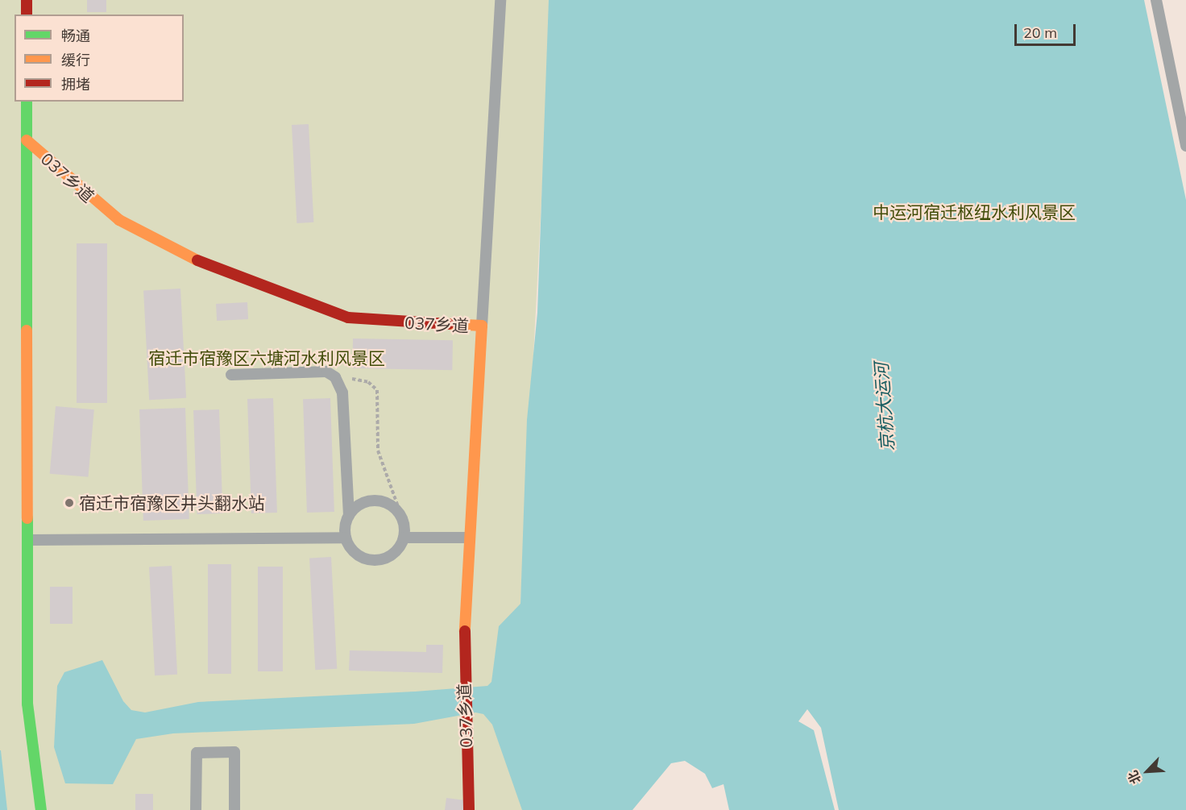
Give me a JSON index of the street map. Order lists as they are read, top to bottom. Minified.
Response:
{"streets":{"street":["037乡道"]},"water":["京杭大运河"],"parks":["中运河宿迁枢纽水利风景区","宿迁市宿豫区六塘河水利风景区"],"places":["宿迁市宿豫区井头翻水站"],"legend":["畅通","缓行","拥堵"],"scale_bar":"20 m","north":"bottom left"}
